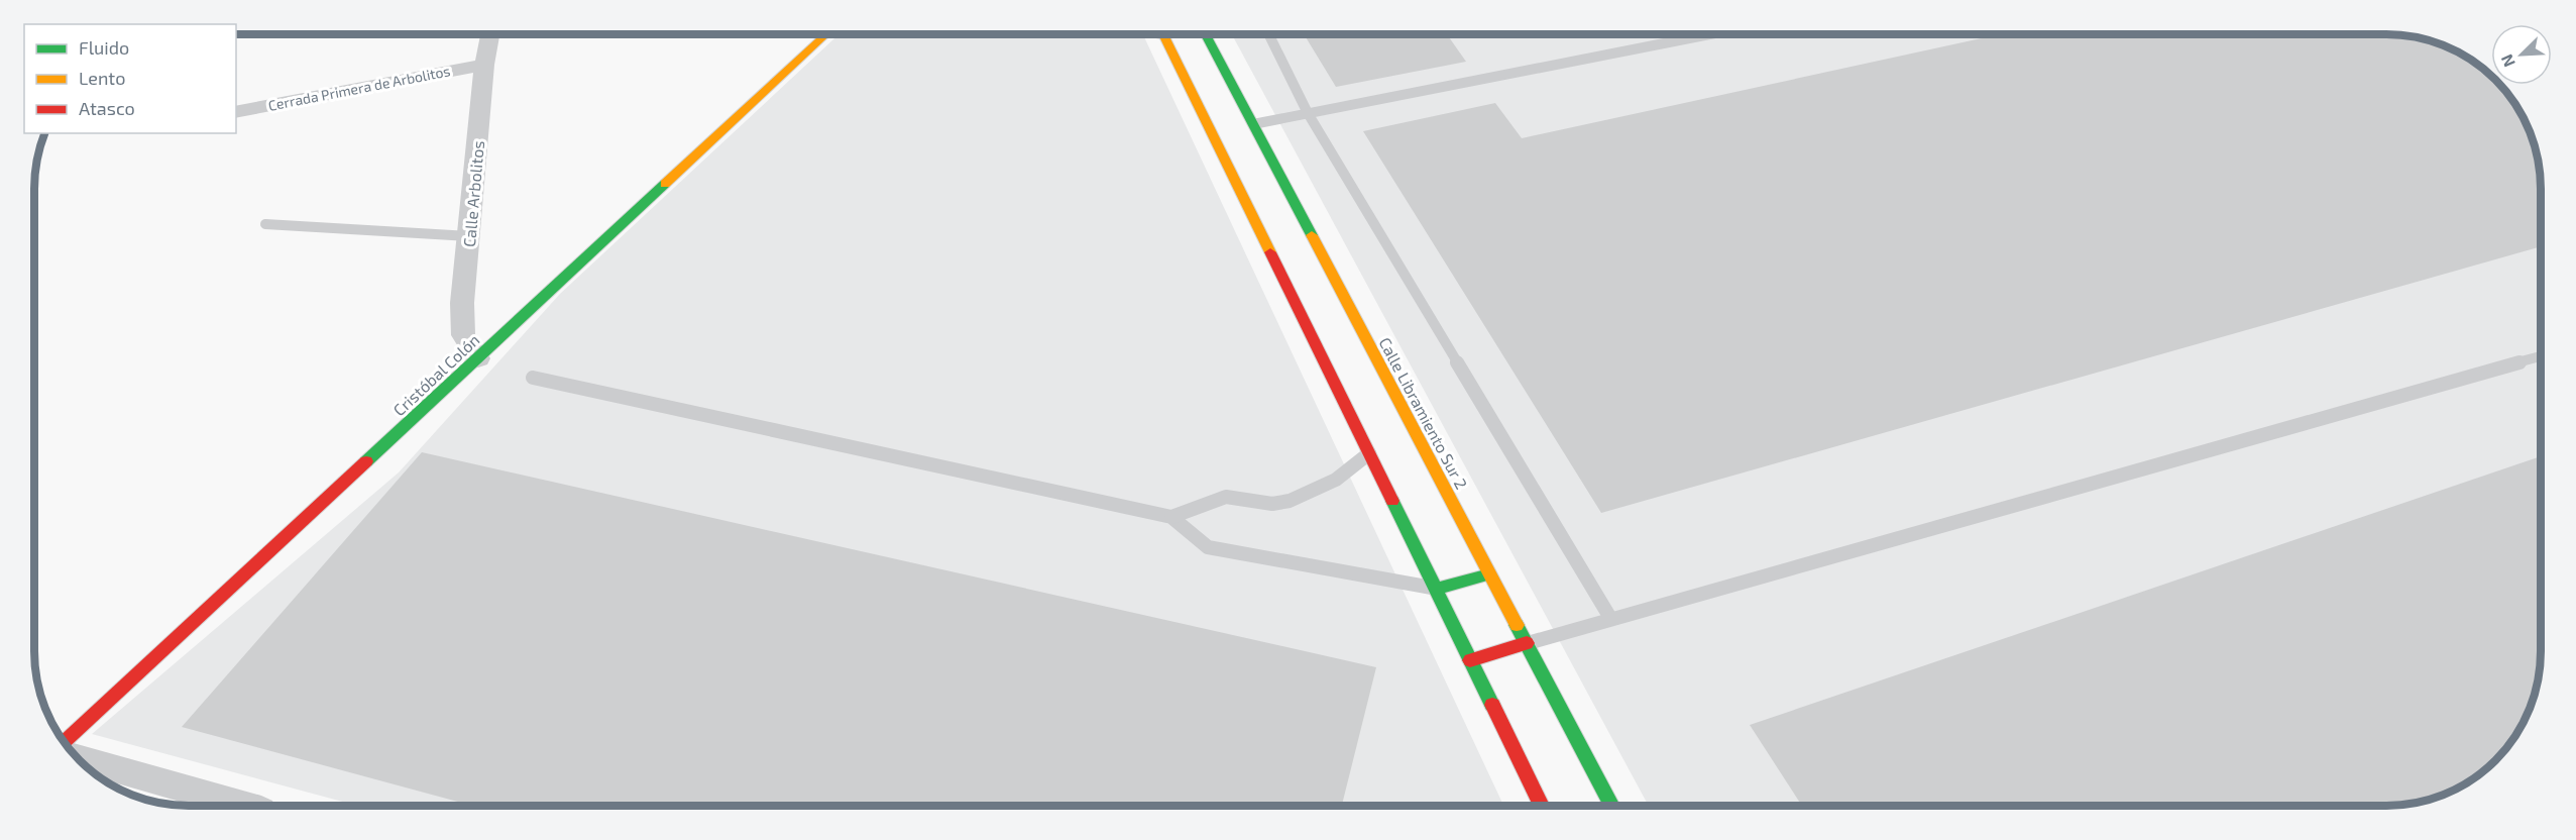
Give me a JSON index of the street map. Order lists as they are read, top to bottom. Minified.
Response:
{"streets":{"main road":["Cristóbal Colón","Calle Libramiento Sur 2"],"street":["Cerrada Primera de Arbolitos","Calle Arbolitos"]},"crossings":[["Cerrada Primera de Arbolitos","Calle Arbolitos"],["Calle Arbolitos","Cristóbal Colón"]],"legend":["Fluido","Lento","Atasco"],"north":"bottom left"}
